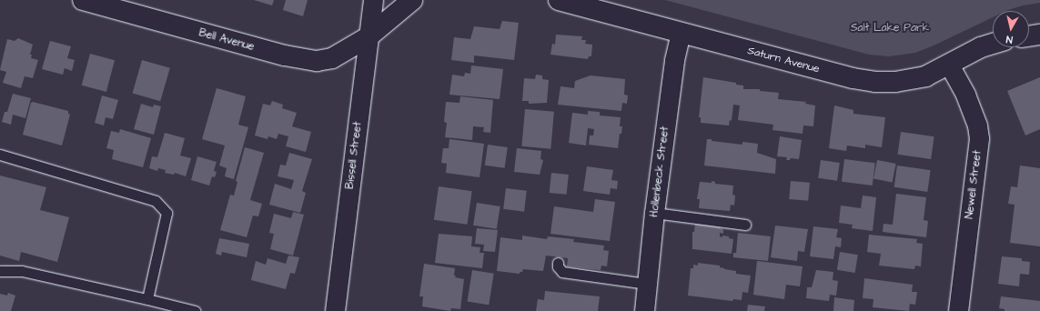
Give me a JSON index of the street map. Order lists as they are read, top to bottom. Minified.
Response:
{"streets":{"street":["Bell Avenue","Saturn Avenue","Bissell Street","Hollenbeck Street","Newell Street"]},"crossings":[["Bell Avenue","Bissell Street"],["Saturn Avenue","Hollenbeck Street"],["Saturn Avenue","Newell Street"]],"parks":["Salt Lake Park"],"north":"bottom"}
